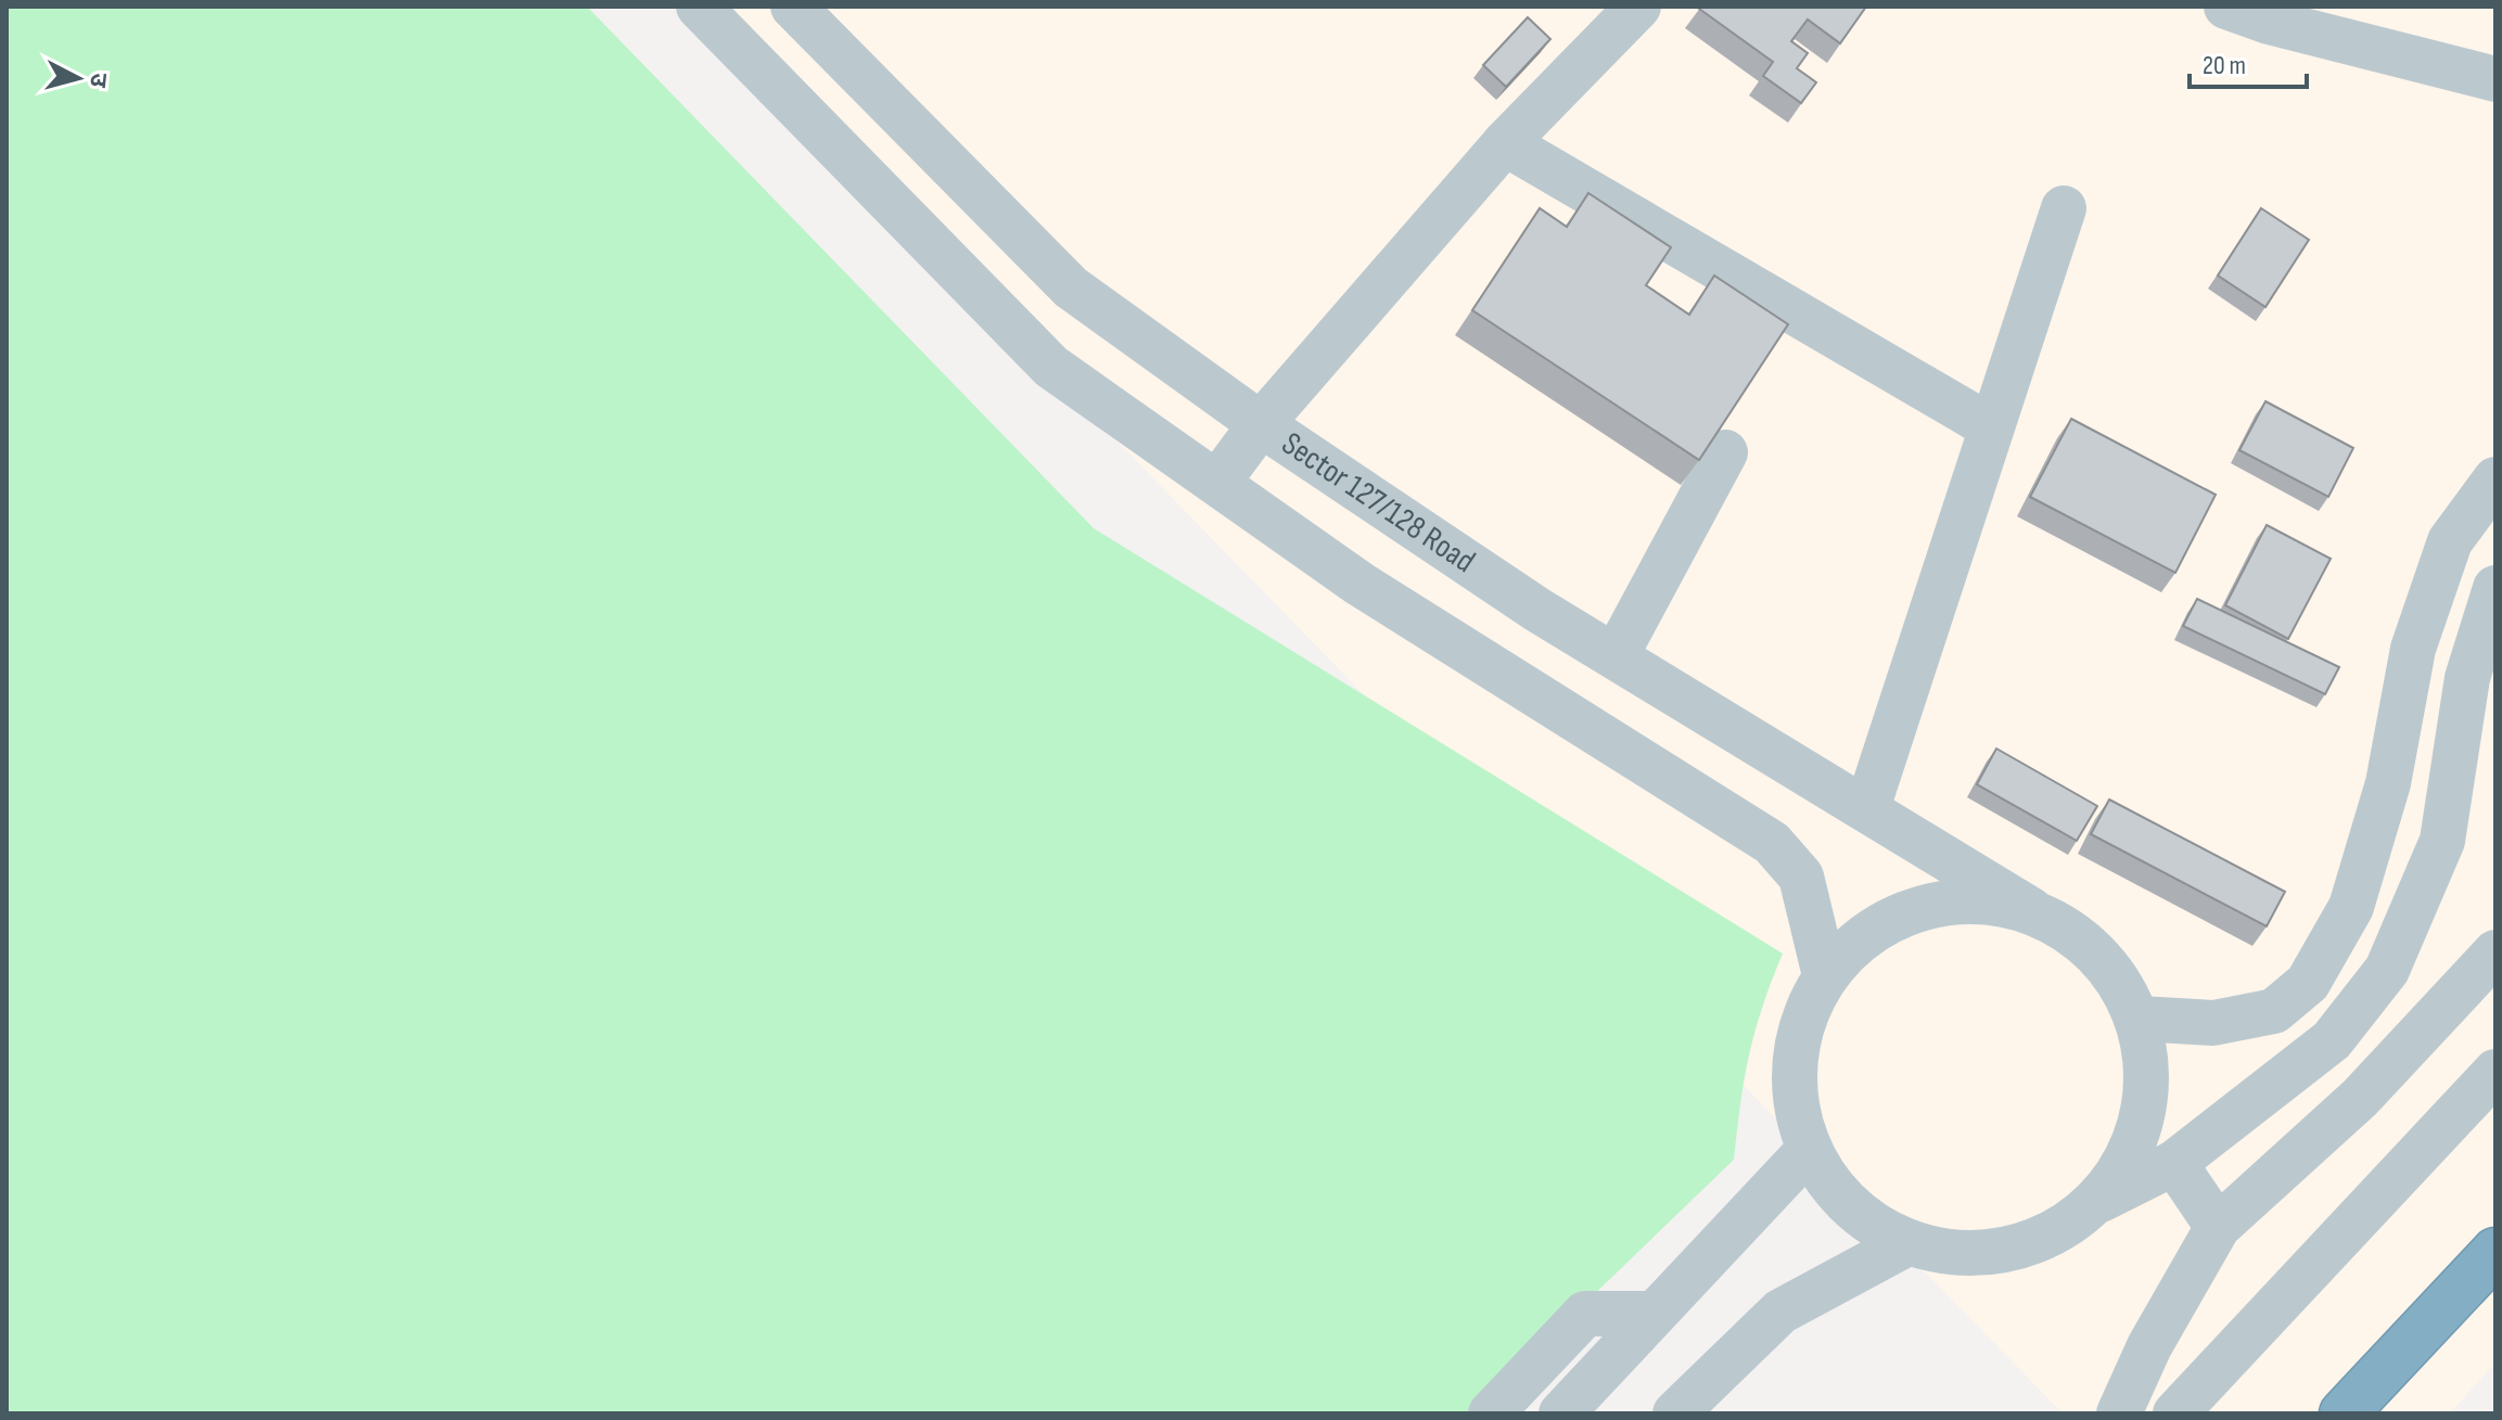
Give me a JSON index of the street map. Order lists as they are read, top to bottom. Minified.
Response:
{"streets":{"street":["Sector 127/128 Road"]},"scale_bar":"20 m","north":"right"}
